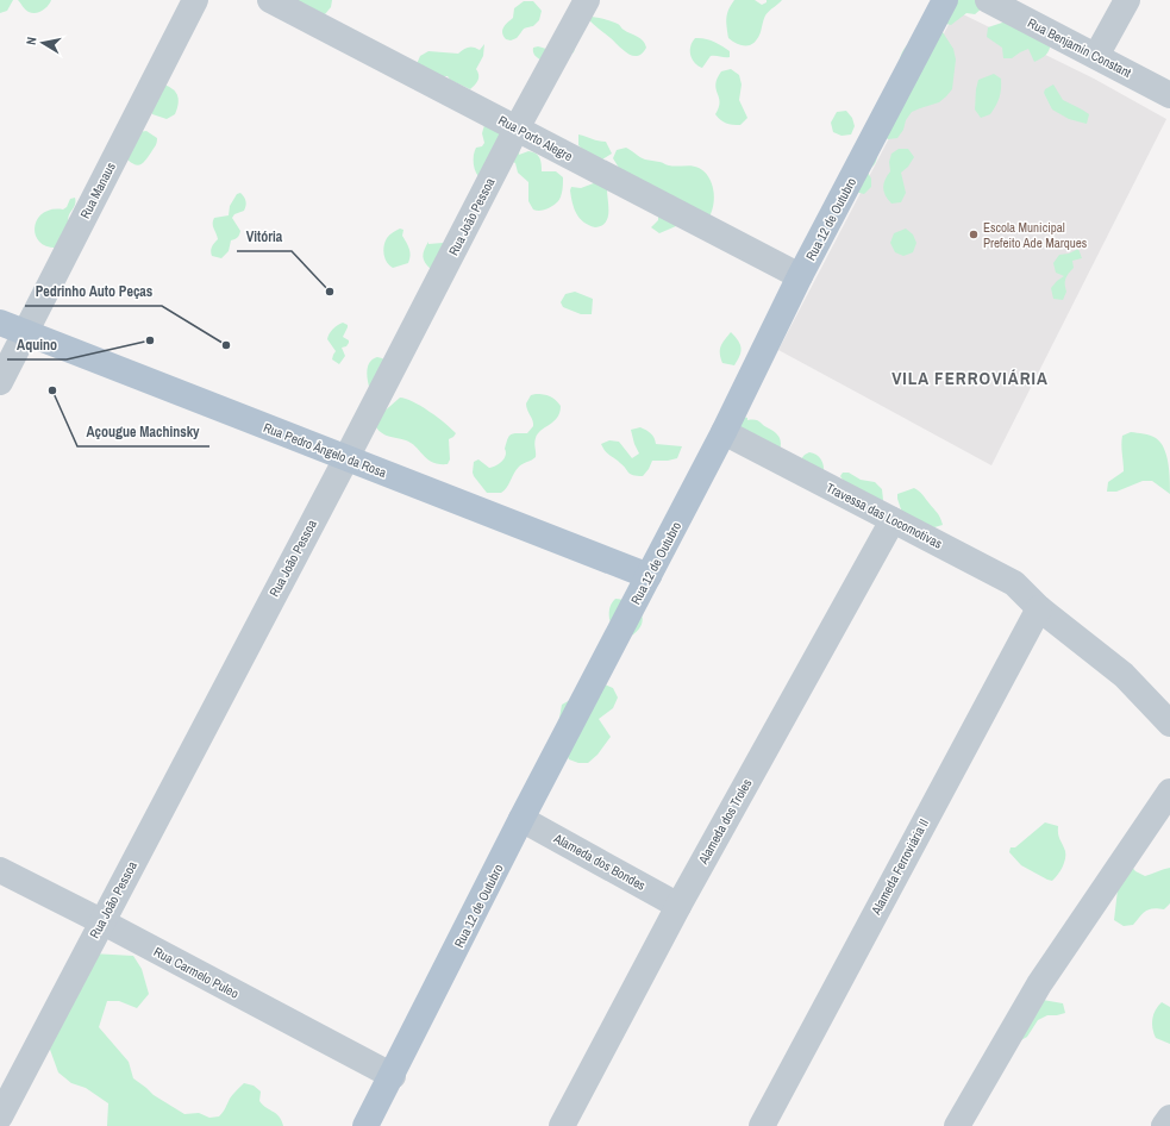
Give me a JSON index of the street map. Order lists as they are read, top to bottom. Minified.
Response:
{"streets":{"main road":["Rua 12 de Outubro","Rua Pedro Ângelo da Rosa"],"street":["Rua Benjamin Constant","Rua Porto Alegre","Rua Manaus","Rua João Pessoa","Travessa das Locomotivas","Alameda dos Troles","Alameda dos Bondes","Alameda Ferroviária II","Rua Carmelo Puleo"]},"crossings":[["Rua Porto Alegre","Rua João Pessoa"],["Rua Porto Alegre","Rua 12 de Outubro"],["Rua Manaus","Rua Pedro Ângelo da Rosa"],["Rua João Pessoa","Rua Pedro Ângelo da Rosa"],["Rua João Pessoa","Rua Carmelo Puleo"],["Rua 12 de Outubro","Rua Pedro Ângelo da Rosa"],["Rua 12 de Outubro","Travessa das Locomotivas"],["Rua 12 de Outubro","Alameda dos Bondes"],["Rua 12 de Outubro","Rua Carmelo Puleo"],["Travessa das Locomotivas","Alameda dos Troles"],["Travessa das Locomotivas","Alameda Ferroviária II"],["Alameda dos Troles","Alameda dos Bondes"]],"districts":["VILA FERROVIÁRIA"],"places":["Escola Municipal Prefeito Ade Marques","Vitória","Aquino","Pedrinho Auto Peças","Açougue Machinsky"],"north":"left"}
